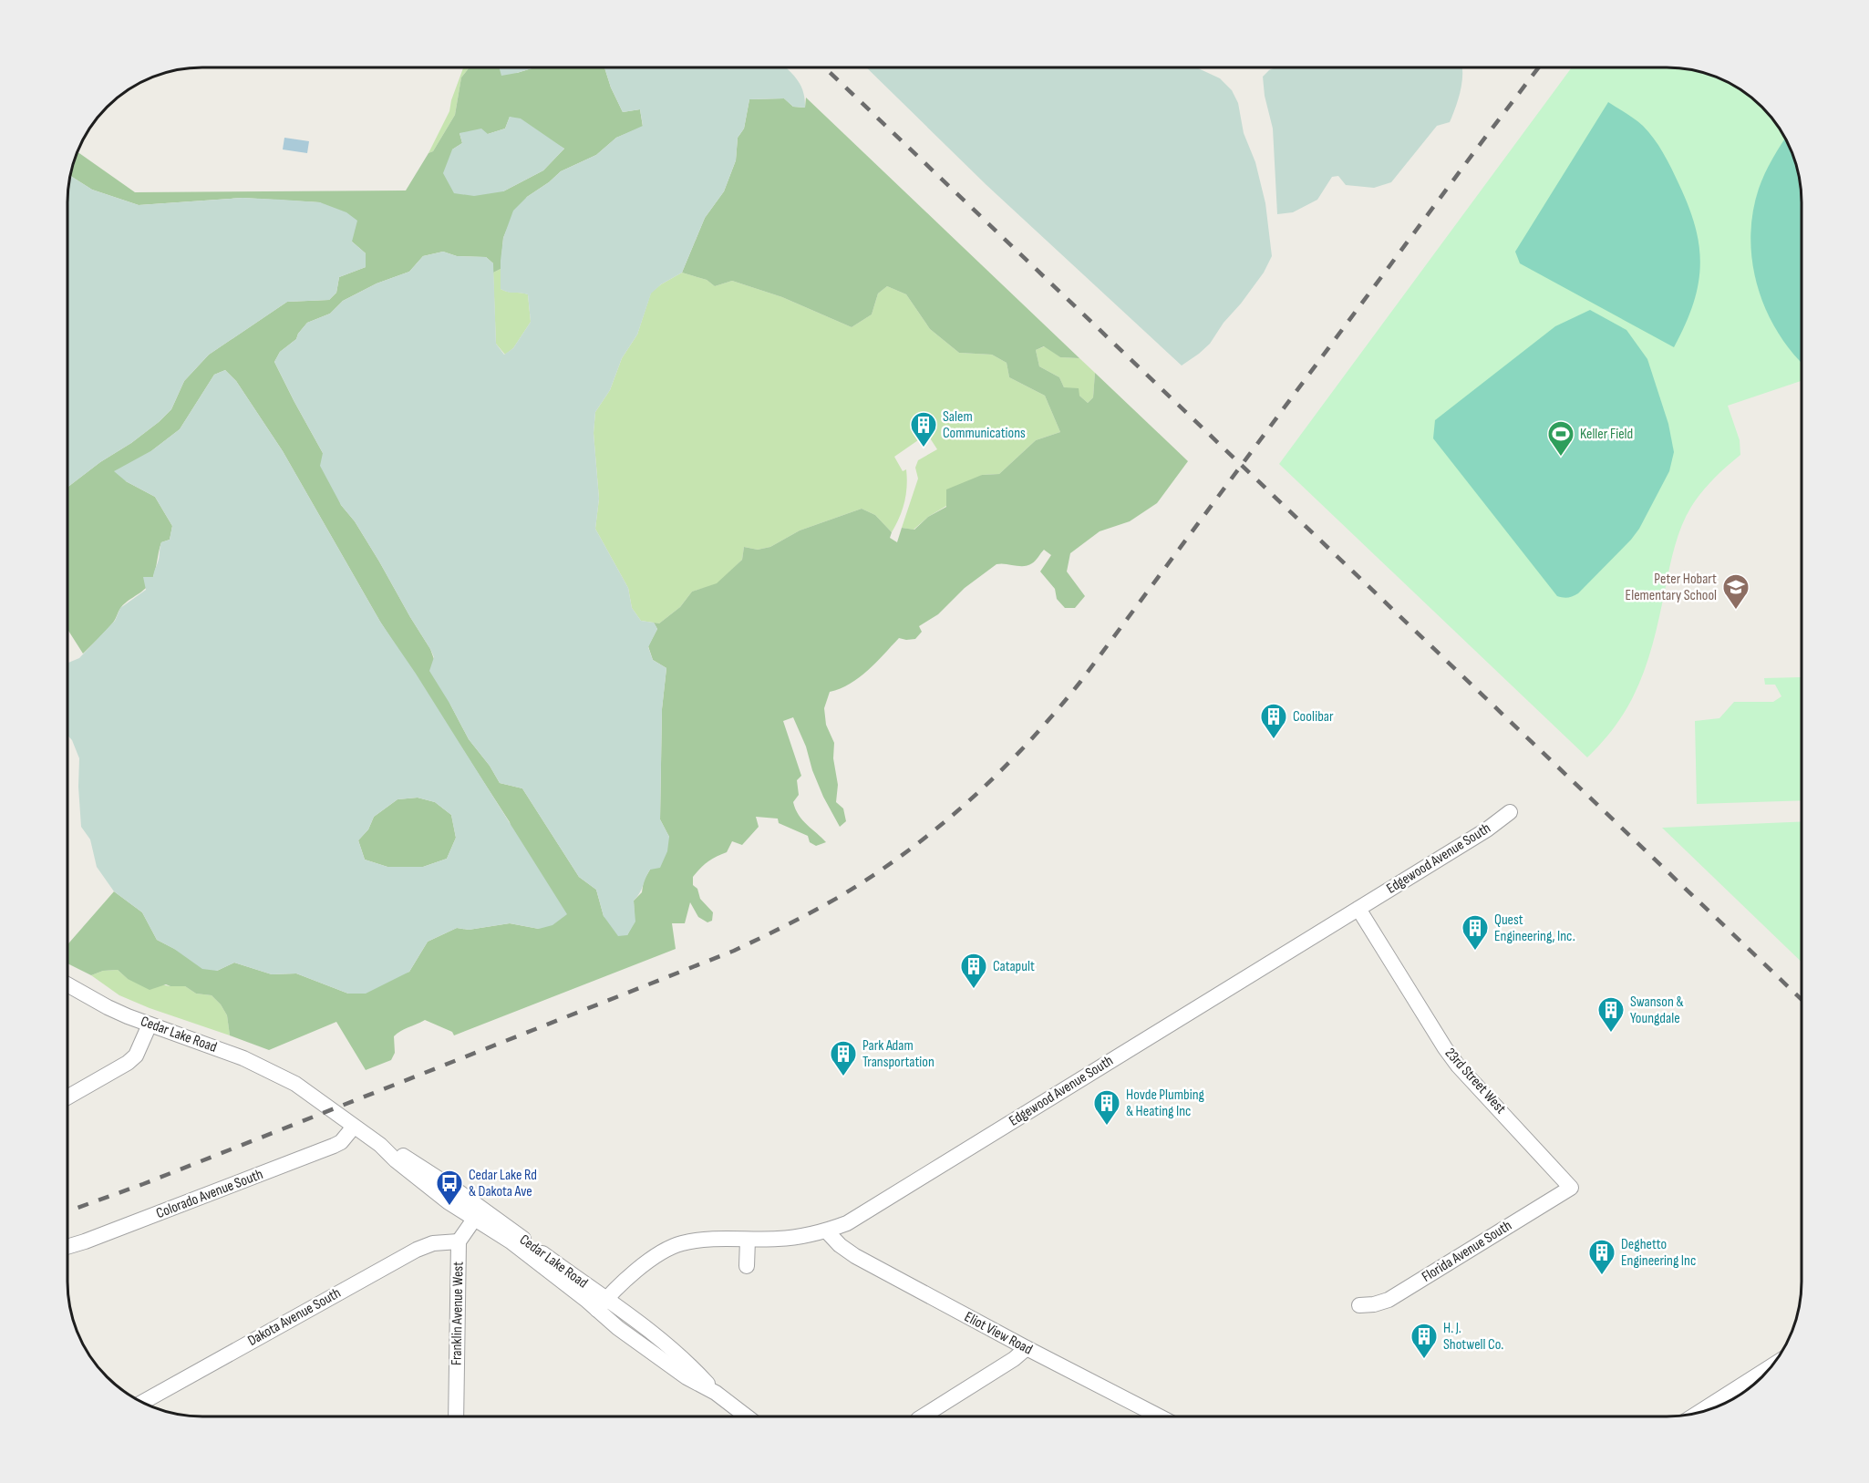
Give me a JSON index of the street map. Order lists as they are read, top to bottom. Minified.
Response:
{"streets":{"street":["Edgewood Avenue South","Cedar Lake Road","23rd Street West","Colorado Avenue South","Florida Avenue South","Franklin Avenue West","Dakota Avenue South","Eliot View Road"]},"crossings":[["Edgewood Avenue South","Cedar Lake Road"],["Edgewood Avenue South","23rd Street West"],["Edgewood Avenue South","Eliot View Road"],["Cedar Lake Road","Colorado Avenue South"],["Cedar Lake Road","Franklin Avenue West"],["23rd Street West","Florida Avenue South"],["Franklin Avenue West","Dakota Avenue South"]],"places":{"building":["Salem Communications","Coolibar","Quest Engineering, Inc.","Catapult","Swanson & Youngdale","Park Adam Transportation","Hovde Plumbing & Heating Inc","Deghetto Engineering Inc","H. J. Shotwell Co."],"sports":["Keller Field"],"school or university":["Peter Hobart Elementary School"],"bus stop":["Cedar Lake Rd & Dakota Ave"]}}
